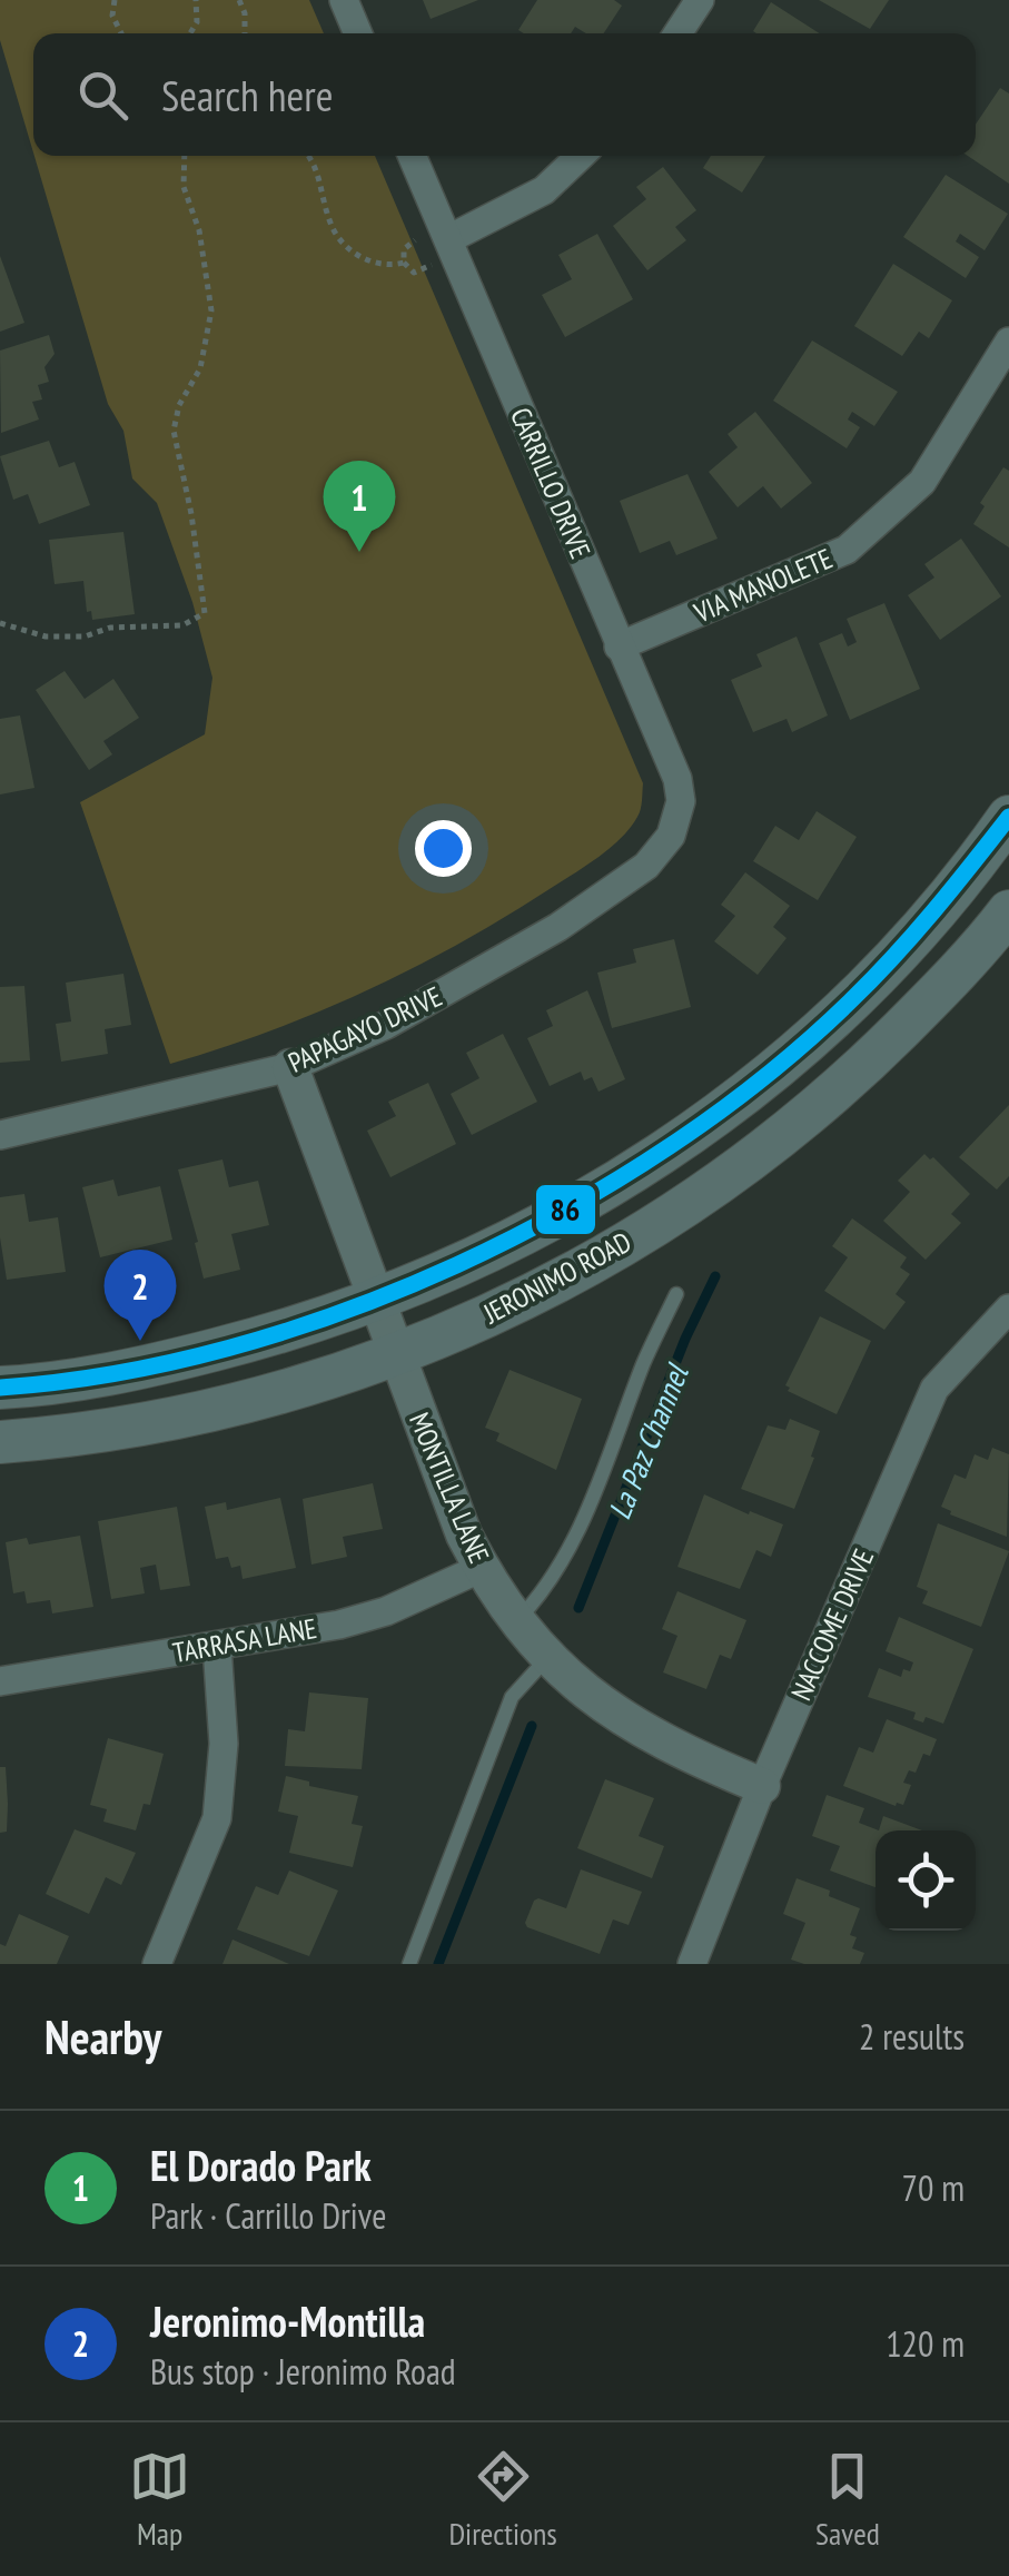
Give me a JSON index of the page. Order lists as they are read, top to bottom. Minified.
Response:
{"streets":{"main road":["JERONIMO ROAD"],"street":["CARRILLO DRIVE","VIA MANOLETE","PAPAGAYO DRIVE","MONTILLA LANE","NACCOME DRIVE","TARRASA LANE"]},"crossings":[["CARRILLO DRIVE","VIA MANOLETE"],["CARRILLO DRIVE","PAPAGAYO DRIVE"],["PAPAGAYO DRIVE","MONTILLA LANE"],["JERONIMO ROAD","MONTILLA LANE"],["MONTILLA LANE","NACCOME DRIVE"],["MONTILLA LANE","TARRASA LANE"]],"water":["La Paz Channel"],"lines":["transit line 86"],"page":{"search":"Search here","pins":["1","2"],"heading":["Nearby","2 results"],"list":[{"mark":"1","name":"El Dorado Park","note":"Park · Carrillo Drive","value":"70 m"},{"mark":"2","name":"Jeronimo-Montilla","note":"Bus stop · Jeronimo Road","value":"120 m"}],"nav":["Map","Directions","Saved"]}}
